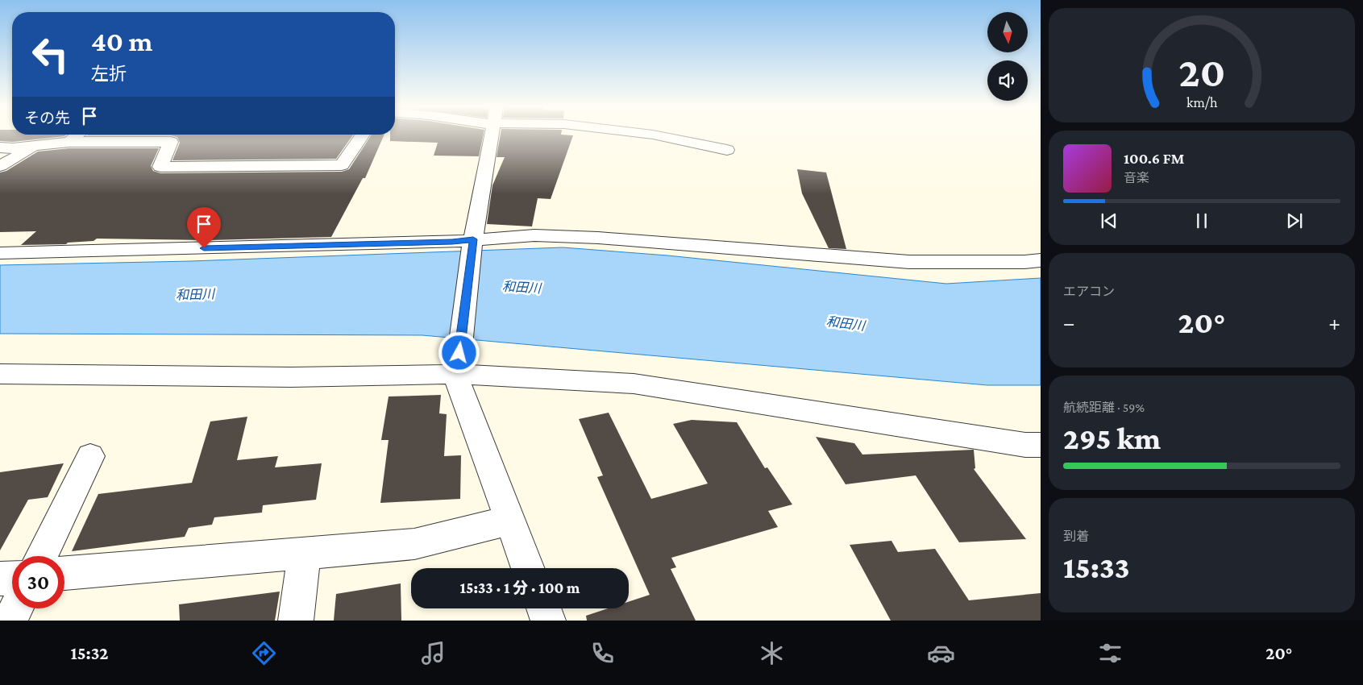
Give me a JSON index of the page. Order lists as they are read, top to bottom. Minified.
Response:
{"water":["和田川"],"north":"bottom","page":{"turn":["40 m","左折"],"then":"その先","song":["100.6 FM","音楽"],"tile":["エアコン",["航続距離 · 59%","295 km"],["到着","15:33"]],"heat":["−","20°","+"],"limit":"30","trip":"15:33 · 1 分 · 100 m","tabs":["15:32","20°"],"gauge":["20","km/h"]}}
